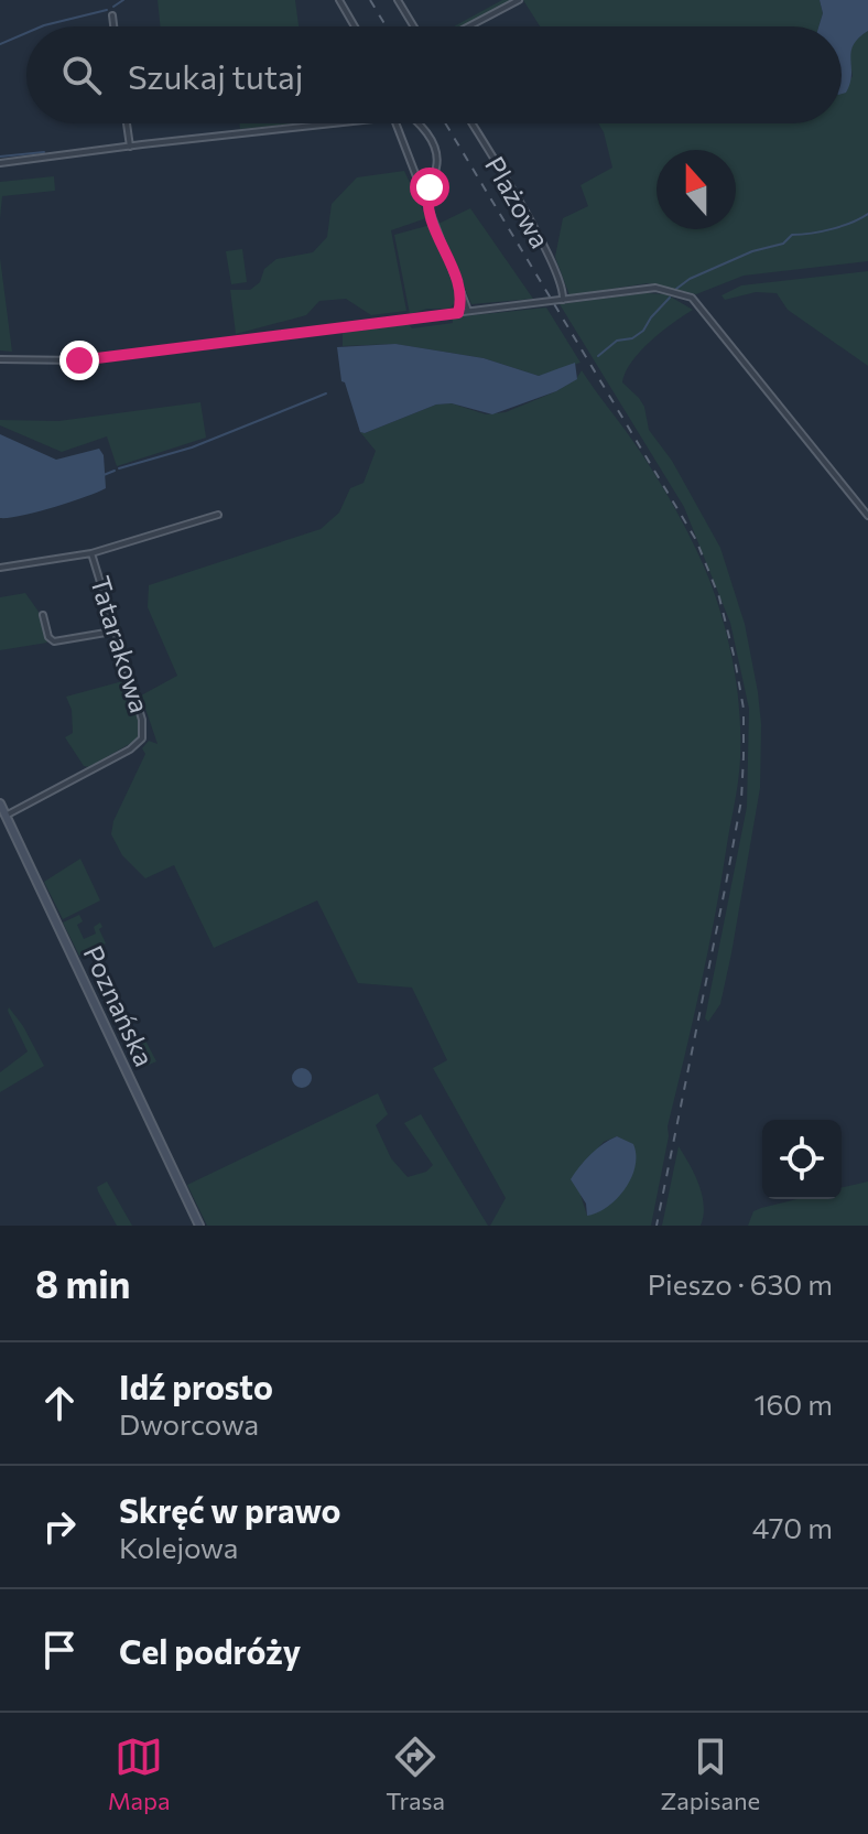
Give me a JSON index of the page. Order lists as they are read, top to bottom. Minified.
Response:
{"streets":{"main road":["Poznańska"],"street":["Plażowa","Tatarakowa"]},"crossings":[["Tatarakowa","Poznańska"]],"north":"top","page":{"search":"Szukaj tutaj","heading":["8 min","Pieszo · 630 m"],"list":[["Idź prosto","Dworcowa","160 m"],["Skręć w prawo","Kolejowa","470 m"],"Cel podróży"],"nav":["Mapa","Trasa","Zapisane"]}}
